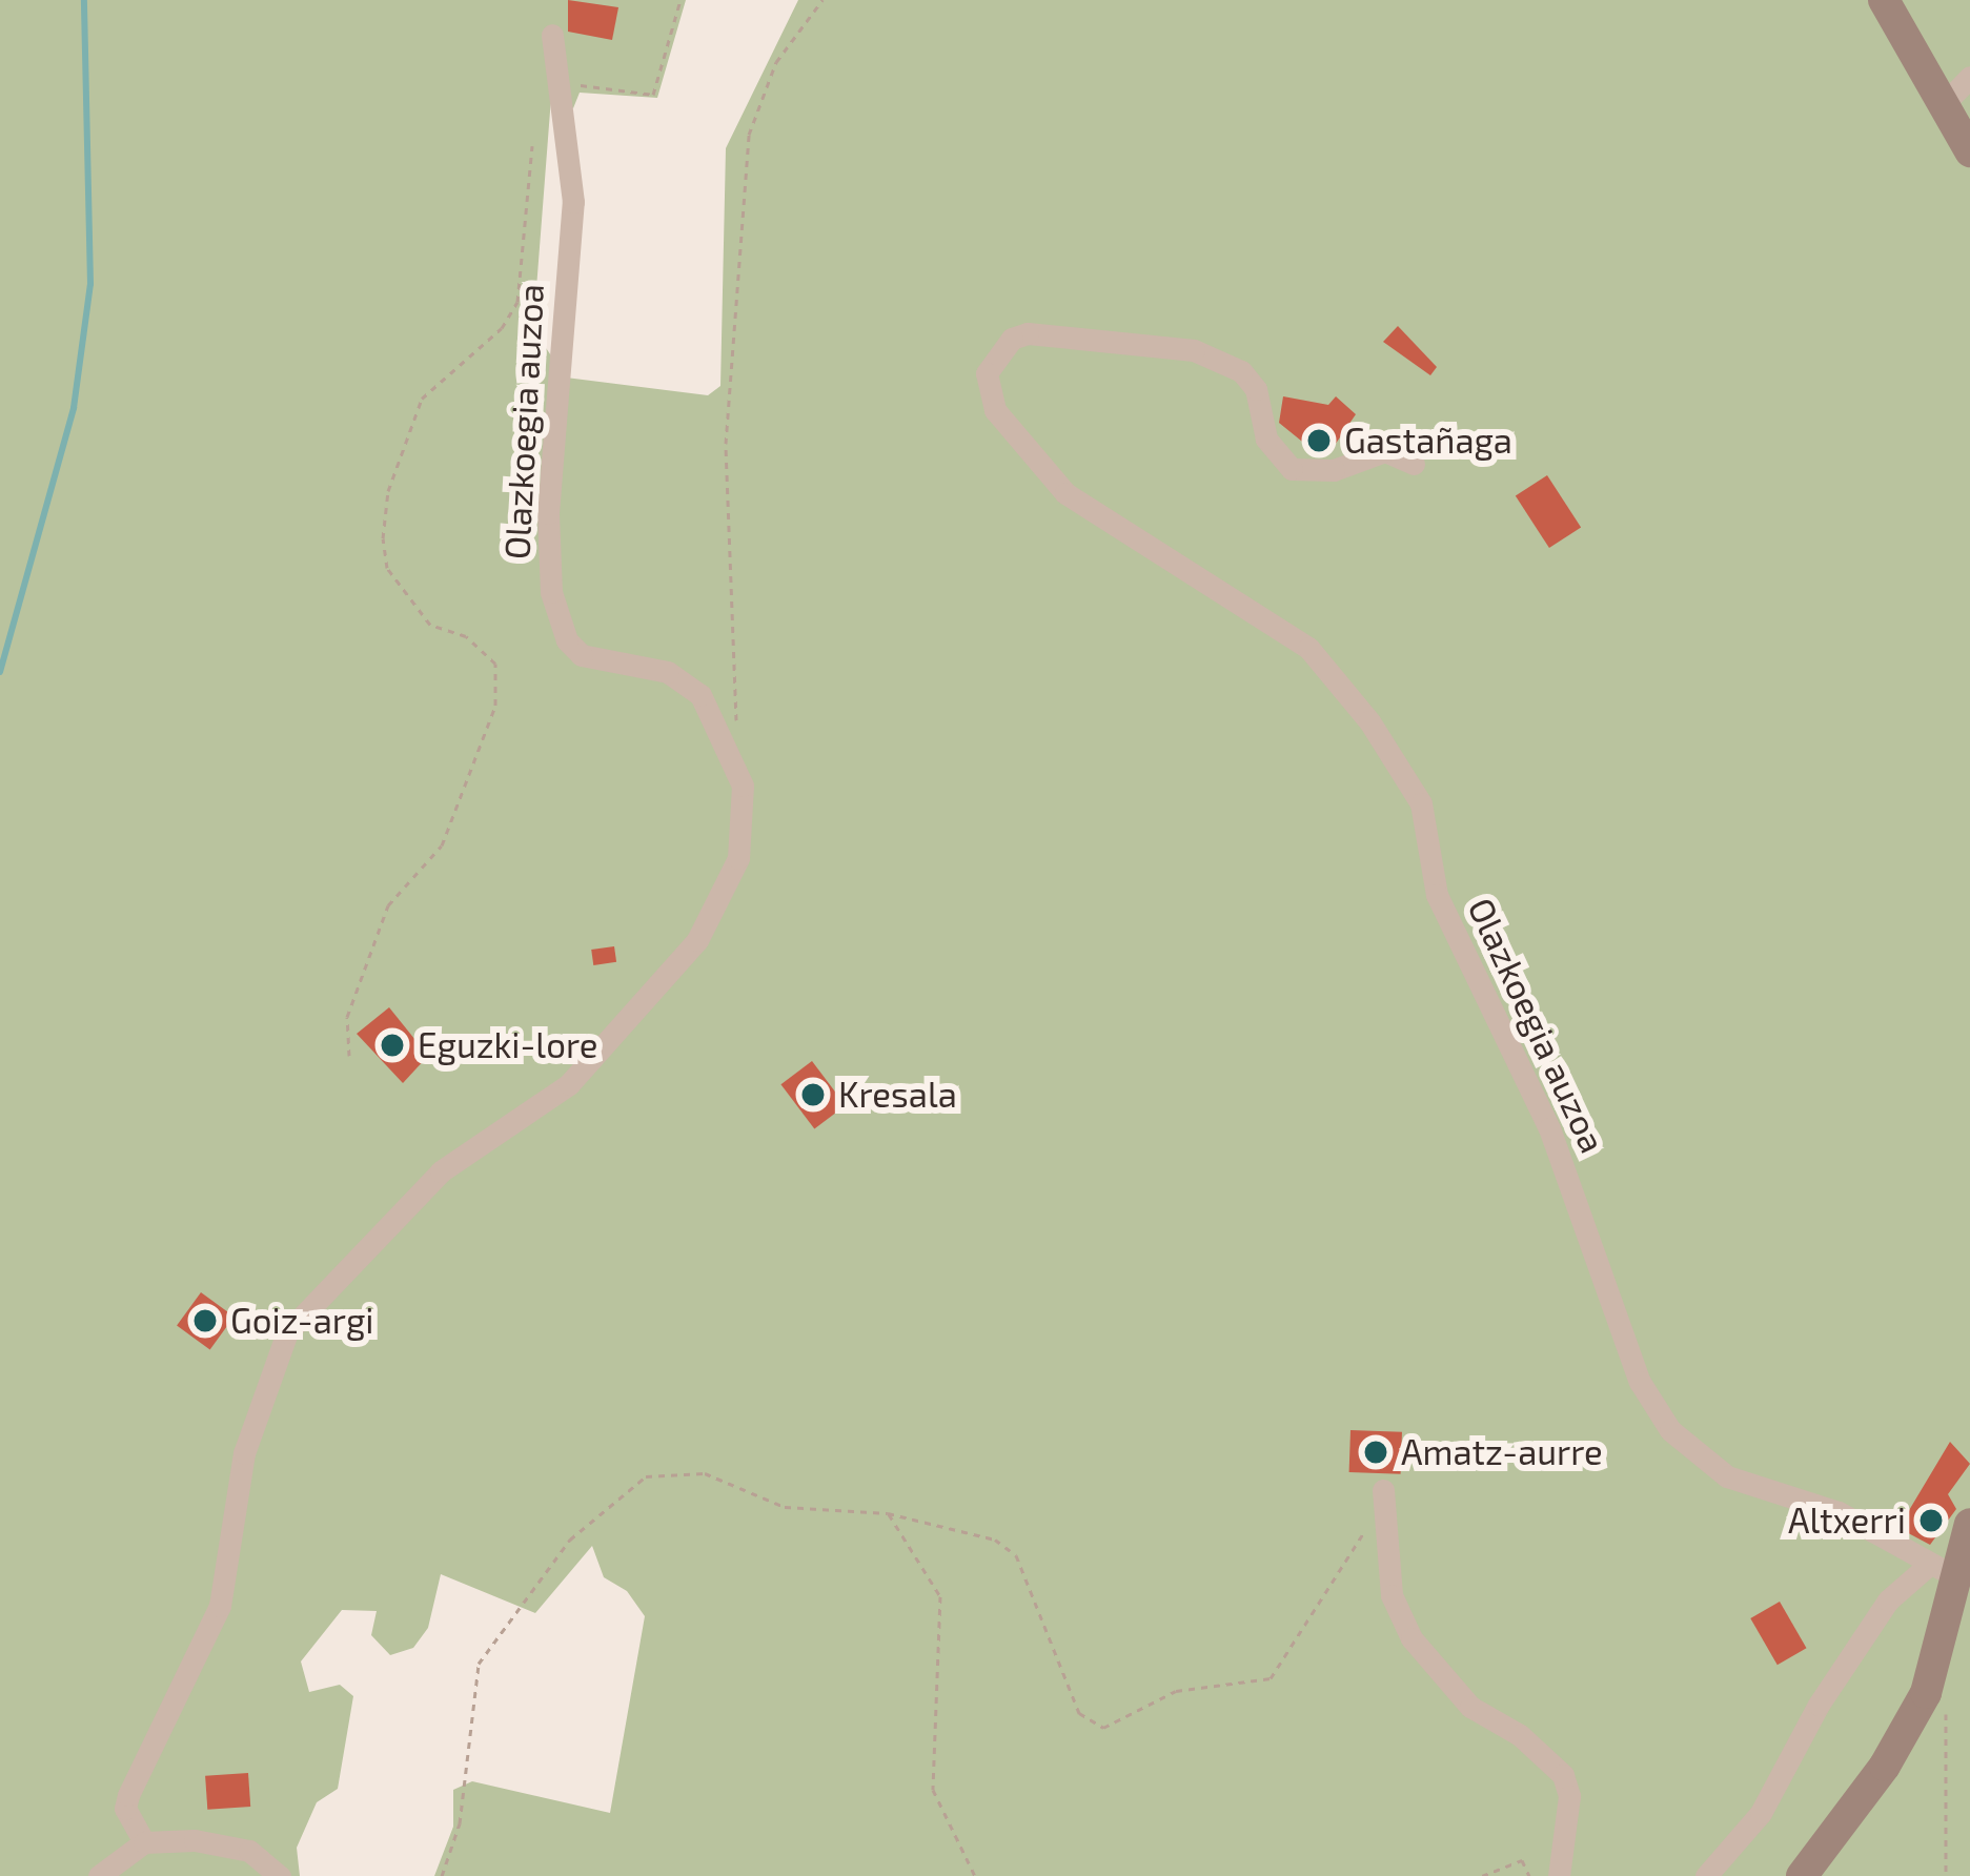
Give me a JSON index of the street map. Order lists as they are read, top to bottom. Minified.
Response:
{"streets":{"street":["Olazkoegia auzoa"]},"places":["Gastañaga","Eguzki-lore","Kresala","Goiz-argi","Amatz-aurre","Altxerri"]}
